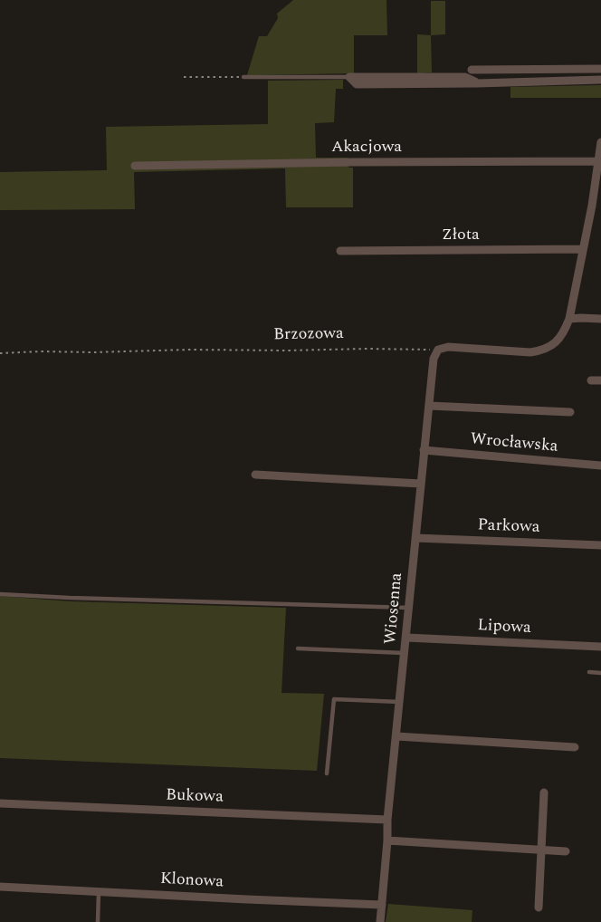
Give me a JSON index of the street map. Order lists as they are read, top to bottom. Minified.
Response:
{"streets":{"street":["Akacjowa","Złota","Wrocławska","Parkowa","Wiosenna","Lipowa","Bukowa","Klonowa"],"path":["Brzozowa"]},"crossings":[["Brzozowa","Wiosenna"],["Wrocławska","Wiosenna"],["Parkowa","Wiosenna"],["Wiosenna","Lipowa"],["Wiosenna","Bukowa"],["Wiosenna","Klonowa"]]}
